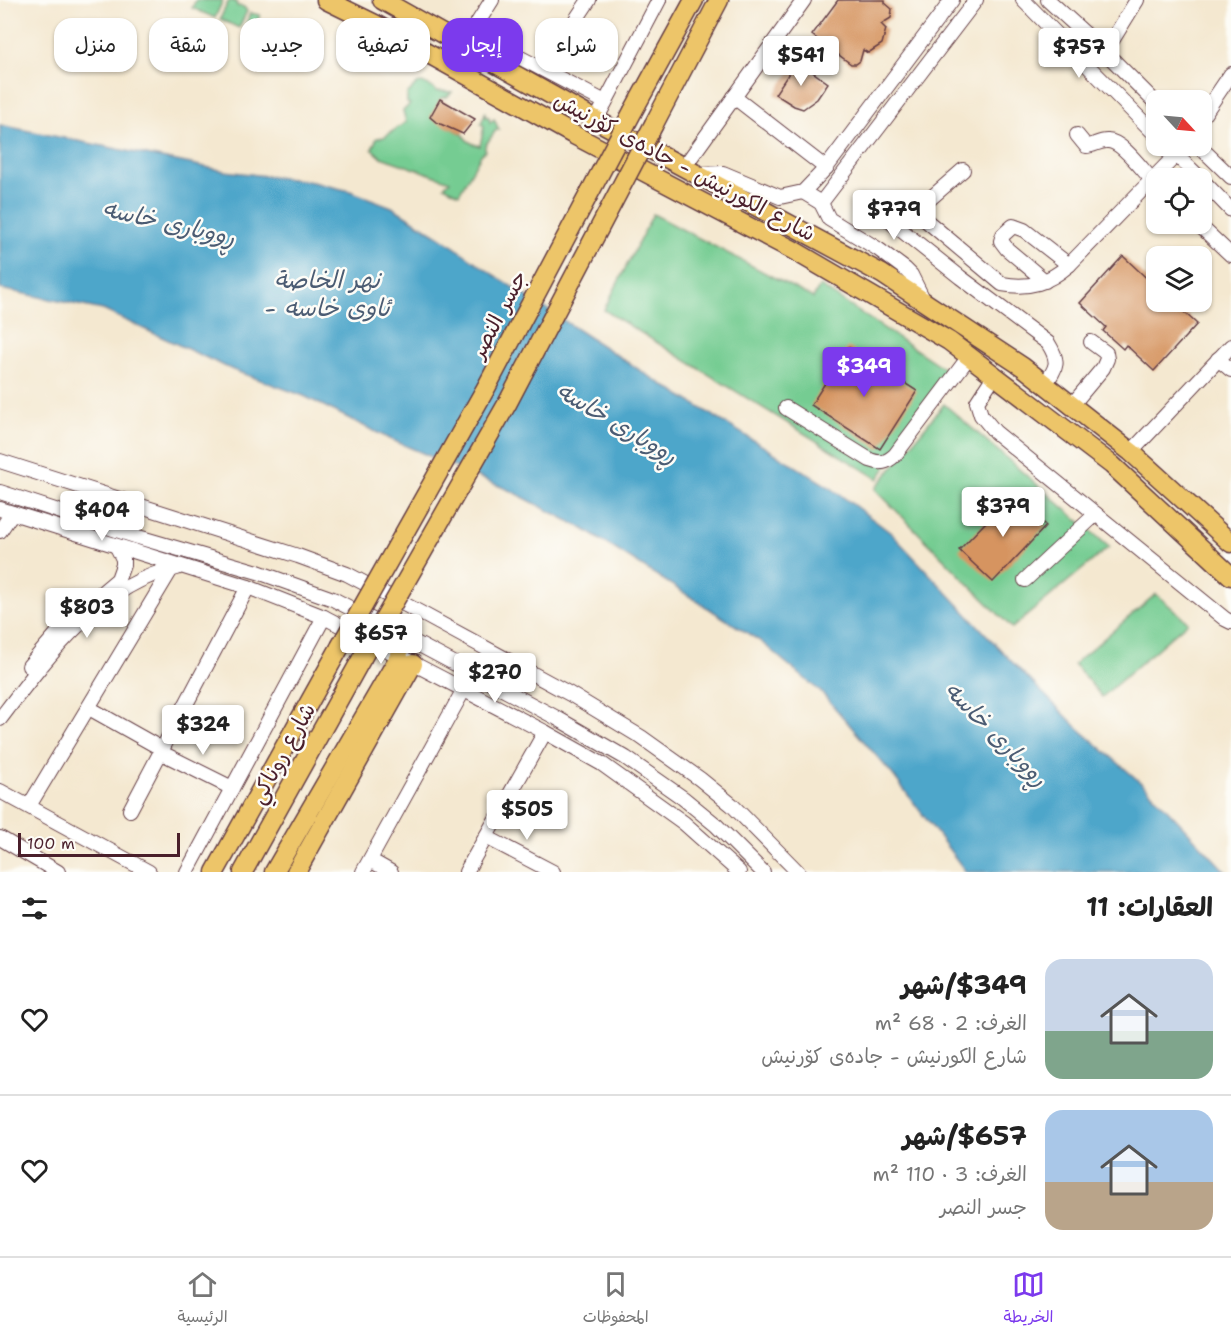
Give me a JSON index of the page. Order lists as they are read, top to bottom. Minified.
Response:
{"streets":{"main road":["شارع الكورنيش - جادەی کۆرنیش","جسر النصر","شارع روناكي"]},"crossings":[["جسر النصر","شارع روناكي"]],"water":["ڕووباری خاسە","نهر الخاصة - ئاوی خاسە"],"scale_bar":"100 m","north":"bottom right","page":{"chip":["شراء","إيجار","تصفية","جديد","شقة","منزل"],"price":["$757","$541","$779","$349","$379","$404","$803","$657","$270","$324","$505"],"scale":"100 m","heading":"العقارات: 11","list":[{"name":"$349/شهر","note":"الغرف: 2 · 68 m² · شارع الكورنيش - جادەی کۆرنیش"},{"name":"$657/شهر","note":"الغرف: 3 · 110 m² · جسر النصر"}],"tabs":["الخريطة","المحفوظات","الرئيسية"]}}
